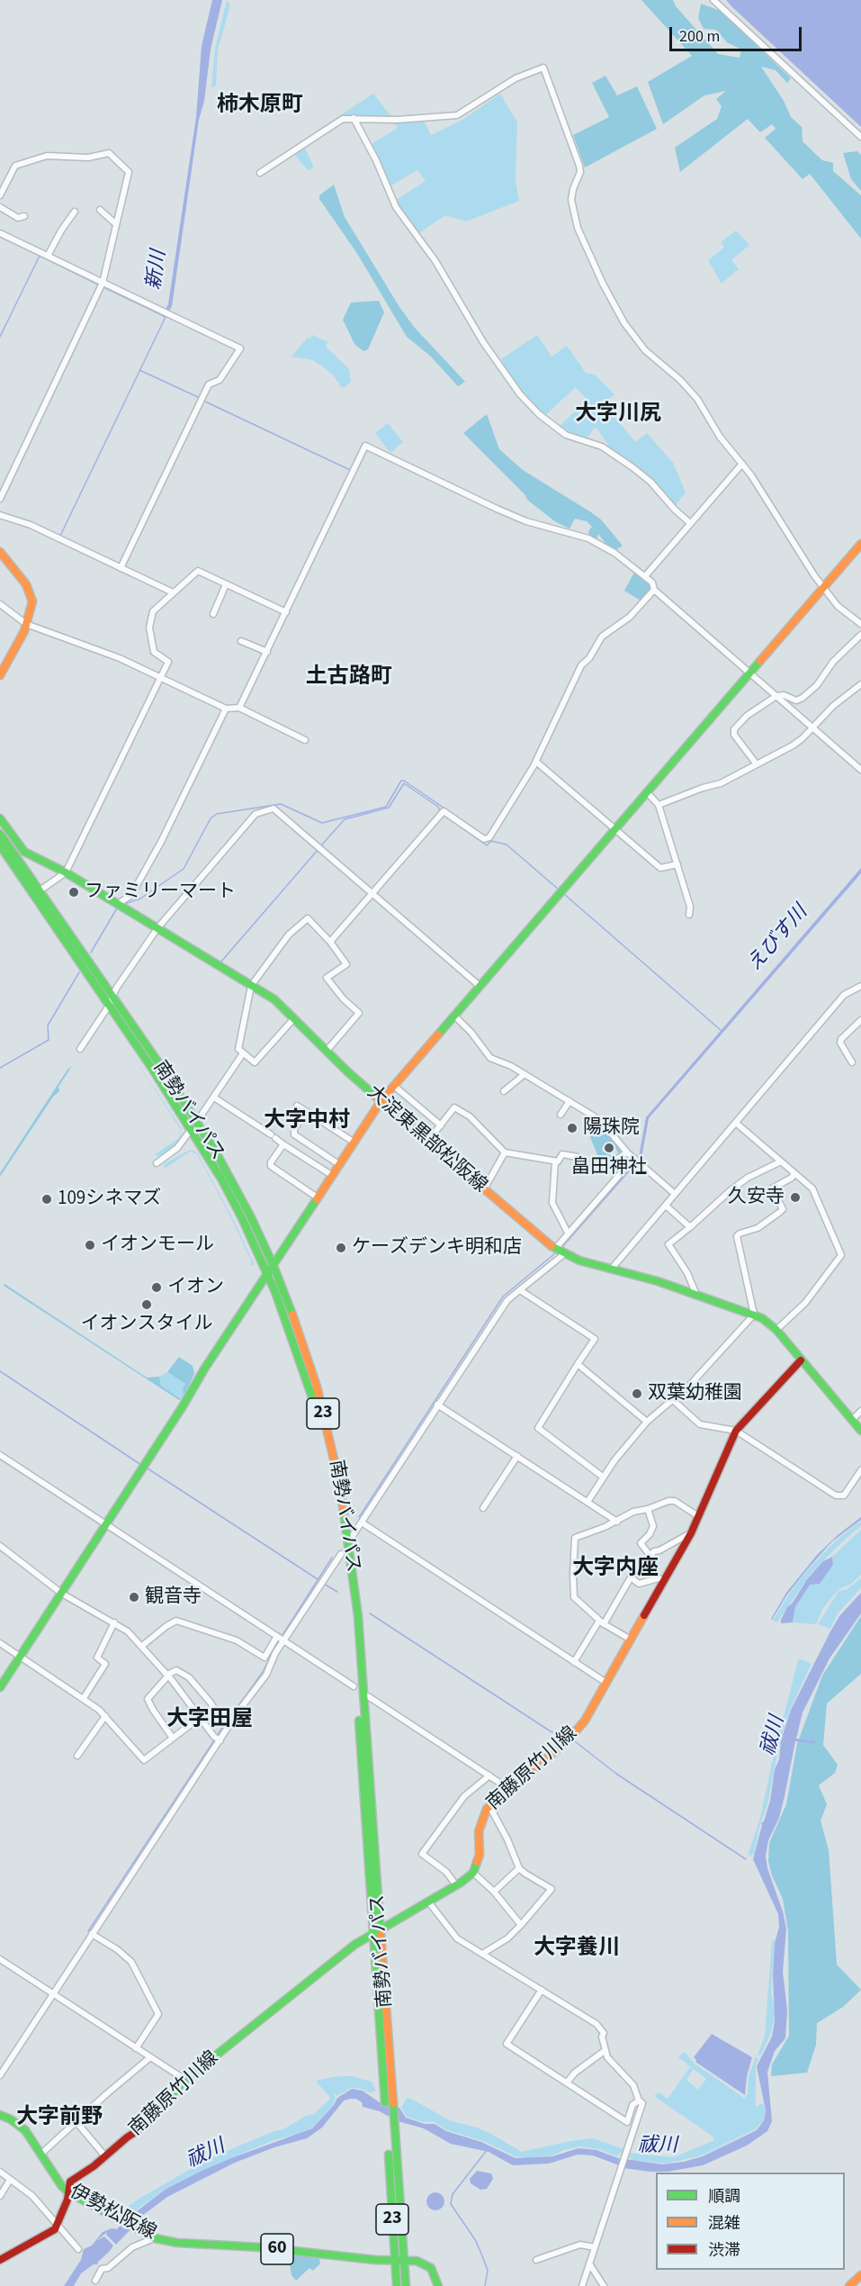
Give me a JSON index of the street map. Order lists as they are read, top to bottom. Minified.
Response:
{"streets":{"main road":["南勢バイパス","大淀東黒部松阪線","23","南藤原竹川線","伊勢松阪線","60"]},"crossings":[["南勢バイパス","南藤原竹川線"],["南勢バイパス","伊勢松阪線"],["大淀東黒部松阪線","南藤原竹川線"],["南藤原竹川線","伊勢松阪線"]],"districts":["柿木原町","大字川尻","土古路町","大字中村","大字内座","大字田屋","大字養川","大字前野"],"water":["新川","えびす川","祓川"],"places":["ファミリーマート","陽珠院","畠田神社","久安寺","109シネマズ","イオンモール","ケーズデンキ明和店","イオン","イオンスタイル","双葉幼稚園","観音寺"],"legend":["順調","混雑","渋滞"],"scale_bar":"200 m"}
